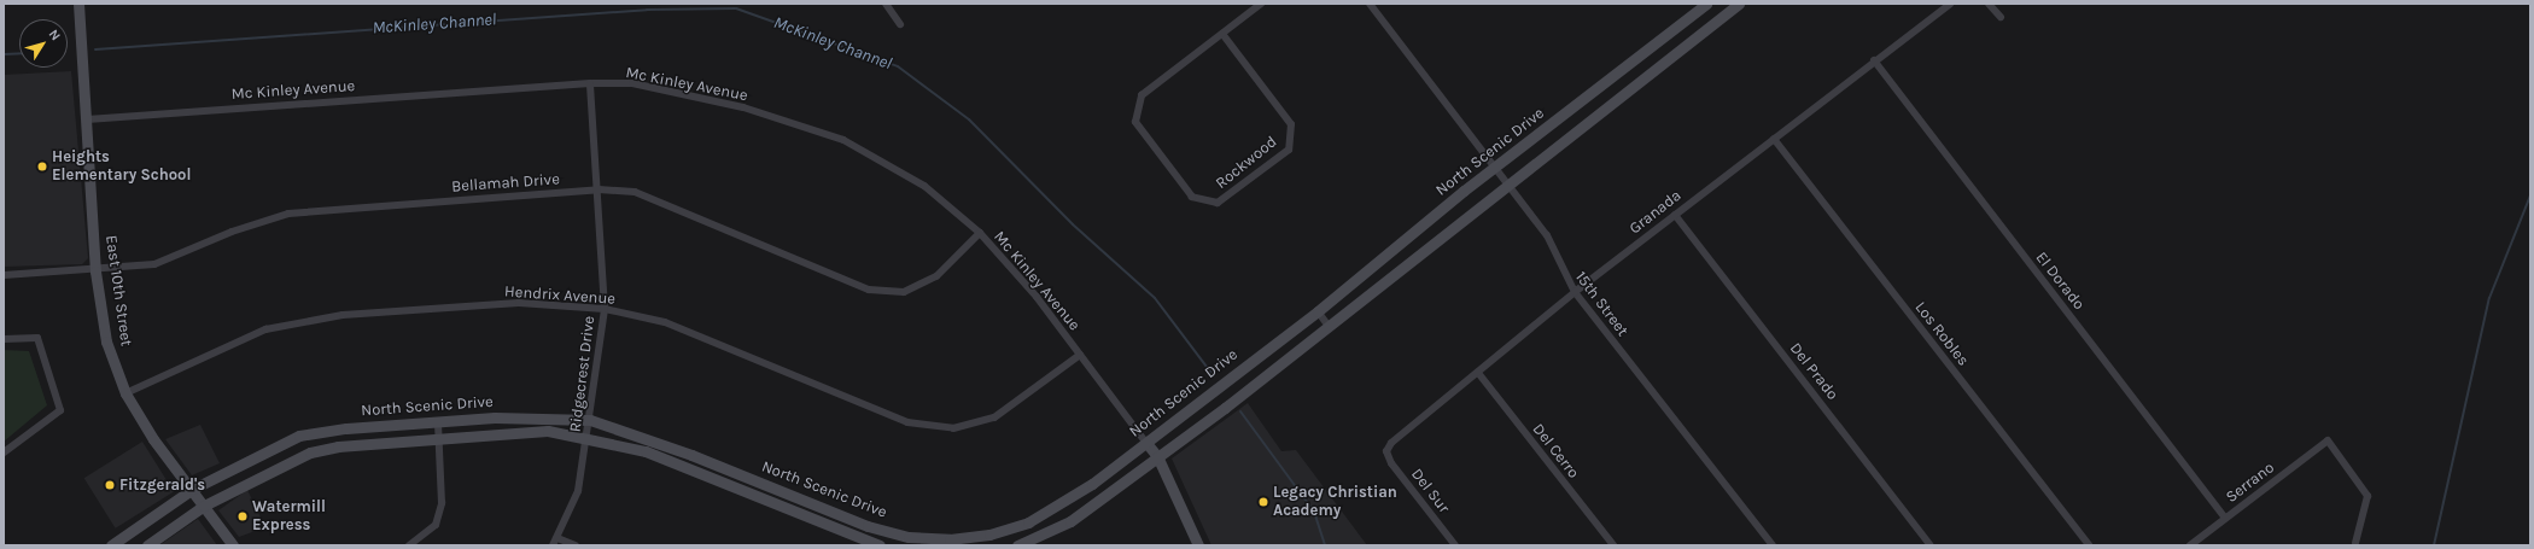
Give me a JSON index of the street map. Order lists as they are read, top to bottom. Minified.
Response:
{"streets":{"main road":["North Scenic Drive","East 10th Street"],"street":["Mc Kinley Avenue","Rockwood","Bellamah Drive","Granada","El Dorado","Hendrix Avenue","15th Street","Los Robles","Del Prado","Ridgecrest Drive","Del Cerro","Serrano","Del Sur"]},"crossings":[["Mc Kinley Avenue","North Scenic Drive"],["Mc Kinley Avenue","Bellamah Drive"],["Mc Kinley Avenue","East 10th Street"],["Mc Kinley Avenue","Hendrix Avenue"],["Mc Kinley Avenue","Ridgecrest Drive"],["North Scenic Drive","East 10th Street"],["North Scenic Drive","15th Street"],["North Scenic Drive","Ridgecrest Drive"],["Bellamah Drive","East 10th Street"],["Bellamah Drive","Ridgecrest Drive"],["Granada","El Dorado"],["Granada","15th Street"],["Granada","Los Robles"],["Granada","Del Prado"],["Granada","Del Cerro"],["Granada","Del Sur"],["El Dorado","Serrano"],["East 10th Street","Hendrix Avenue"],["Hendrix Avenue","Ridgecrest Drive"]],"water":["McKinley Channel"],"places":["Heights Elementary School","Fitzgerald's","Legacy Christian Academy","Watermill Express"],"north":"top right"}
